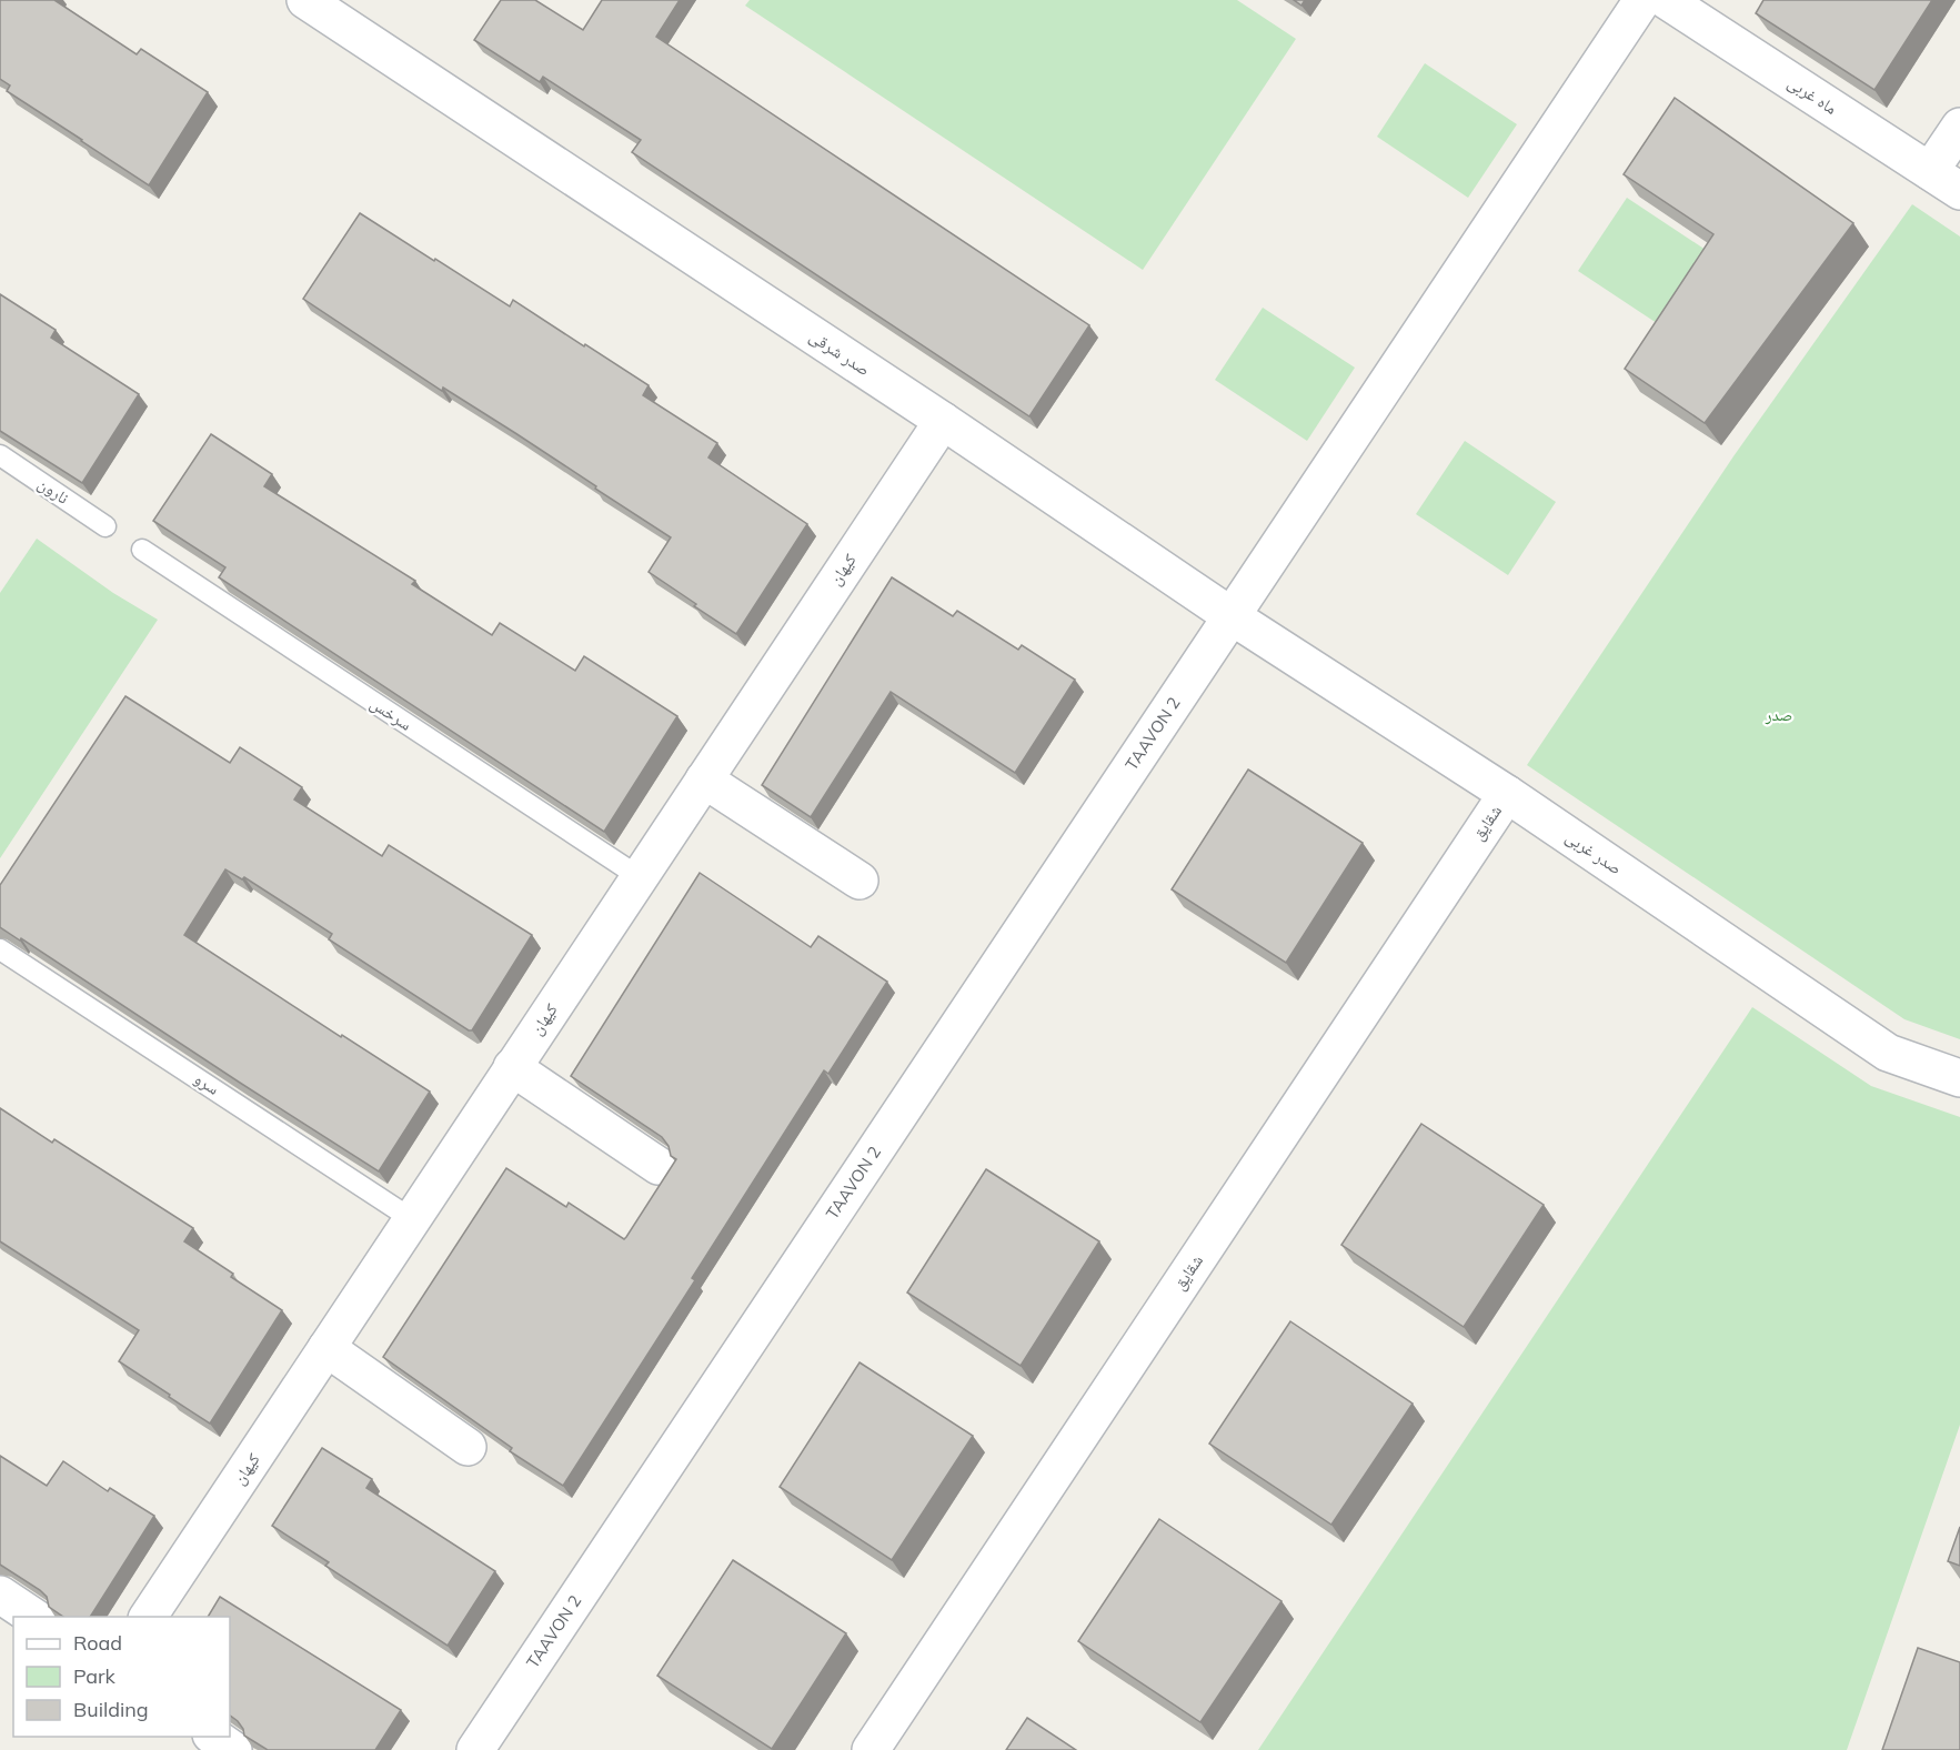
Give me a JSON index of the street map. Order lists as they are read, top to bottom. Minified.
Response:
{"streets":{"street":["ماه غربی","صدر شرقی","کیهان","TAAVON 2","شقایق","صدر غربی"],"lane":["نارون","سرخس","سرو"]},"crossings":[["صدر شرقی","کیهان"],["صدر شرقی","TAAVON 2"],["صدر شرقی","صدر غربی"],["کیهان","سرخس"],["کیهان","سرو"],["TAAVON 2","صدر غربی"],["شقایق","صدر غربی"]],"parks":["صدر"],"legend":["Road","Park","Building"]}
